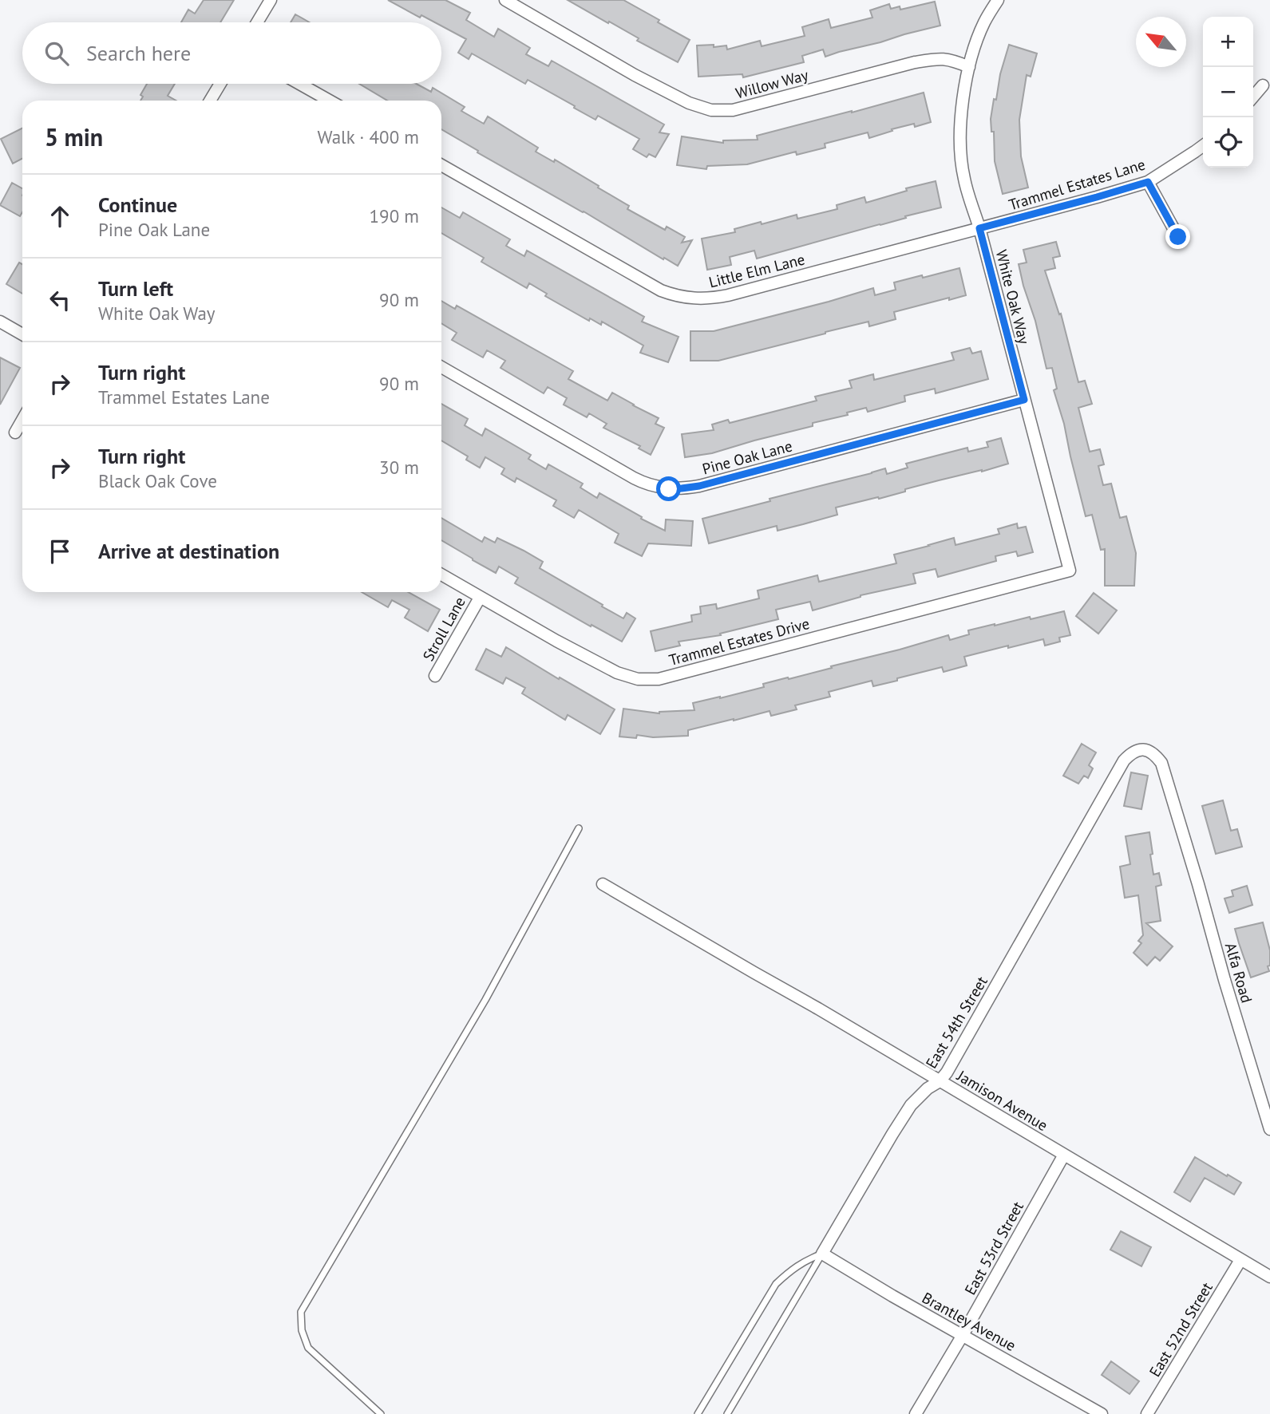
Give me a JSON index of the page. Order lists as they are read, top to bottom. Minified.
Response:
{"streets":{"street":["Willow Way","Trammel Estates Lane","Little Elm Lane","White Oak Way","Pine Oak Lane","Stroll Lane","Trammel Estates Drive","Alfa Road","East 54th Street","Jamison Avenue","East 53rd Street","Brantley Avenue","East 52nd Street"]},"crossings":[["Willow Way","White Oak Way"],["Trammel Estates Lane","Little Elm Lane"],["Trammel Estates Lane","White Oak Way"],["Little Elm Lane","White Oak Way"],["White Oak Way","Pine Oak Lane"],["White Oak Way","Trammel Estates Drive"],["Stroll Lane","Trammel Estates Drive"],["Alfa Road","East 54th Street"],["East 54th Street","Jamison Avenue"],["East 54th Street","Brantley Avenue"],["Jamison Avenue","East 53rd Street"],["Jamison Avenue","East 52nd Street"],["East 53rd Street","Brantley Avenue"]],"north":"top left","page":{"map_buttons":["+","−"],"search":"Search here","heading":["5 min","Walk · 400 m"],"list":[["Continue","Pine Oak Lane","190 m"],["Turn left","White Oak Way","90 m"],["Turn right","Trammel Estates Lane","90 m"],["Turn right","Black Oak Cove","30 m"],"Arrive at destination"]}}
